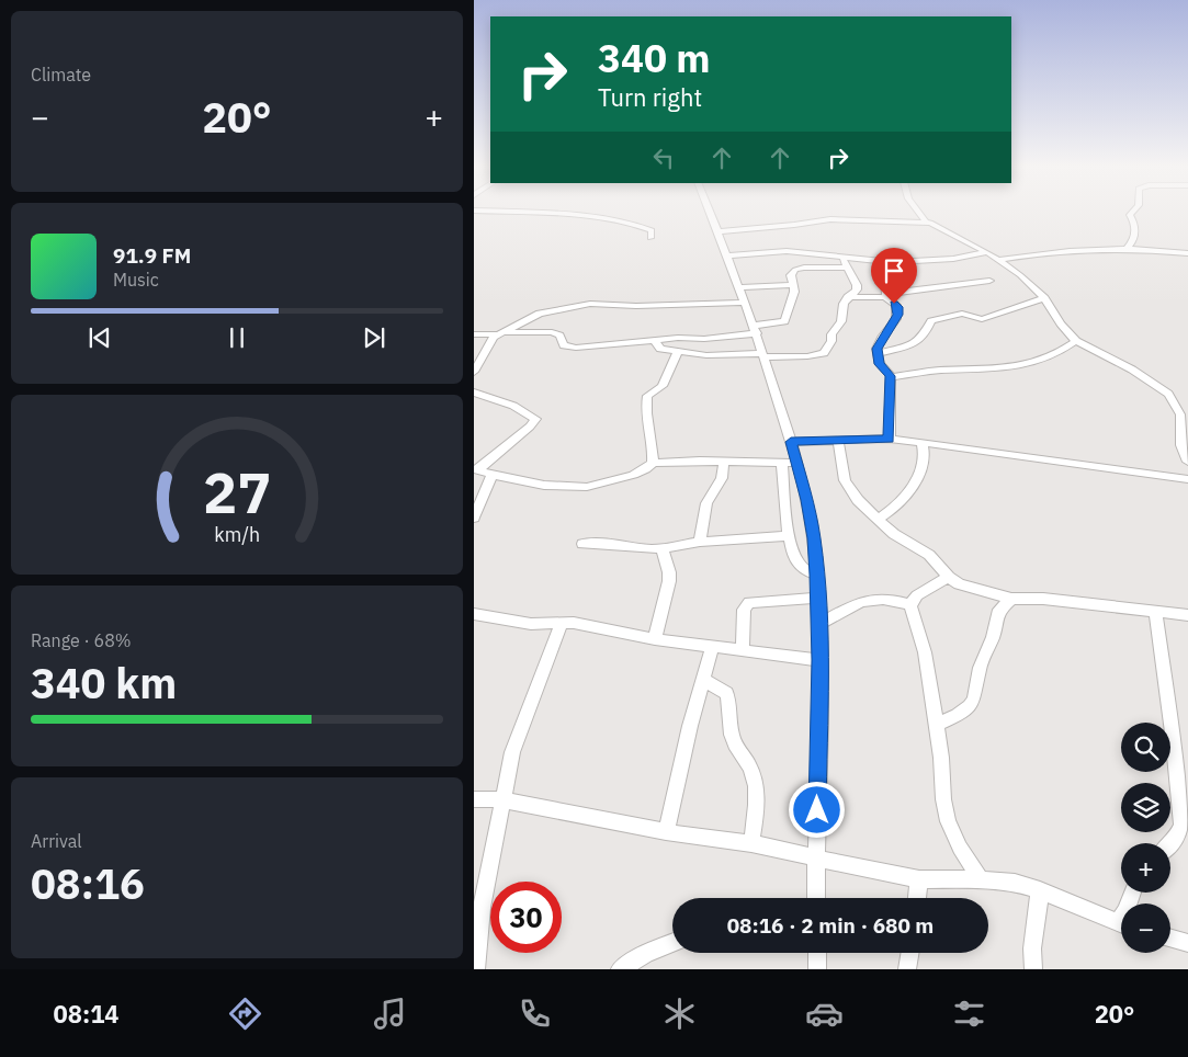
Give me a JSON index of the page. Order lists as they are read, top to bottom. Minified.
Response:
{"page":{"tile":["Climate",["Range · 68%","340 km"],["Arrival","08:16"]],"turn":["340 m","Turn right"],"heat":["−","20°","+"],"song":["91.9 FM","Music"],"map_buttons":["+","−"],"limit":"30","trip":"08:16 · 2 min · 680 m","tabs":["08:14","20°"],"gauge":["27","km/h"]}}
